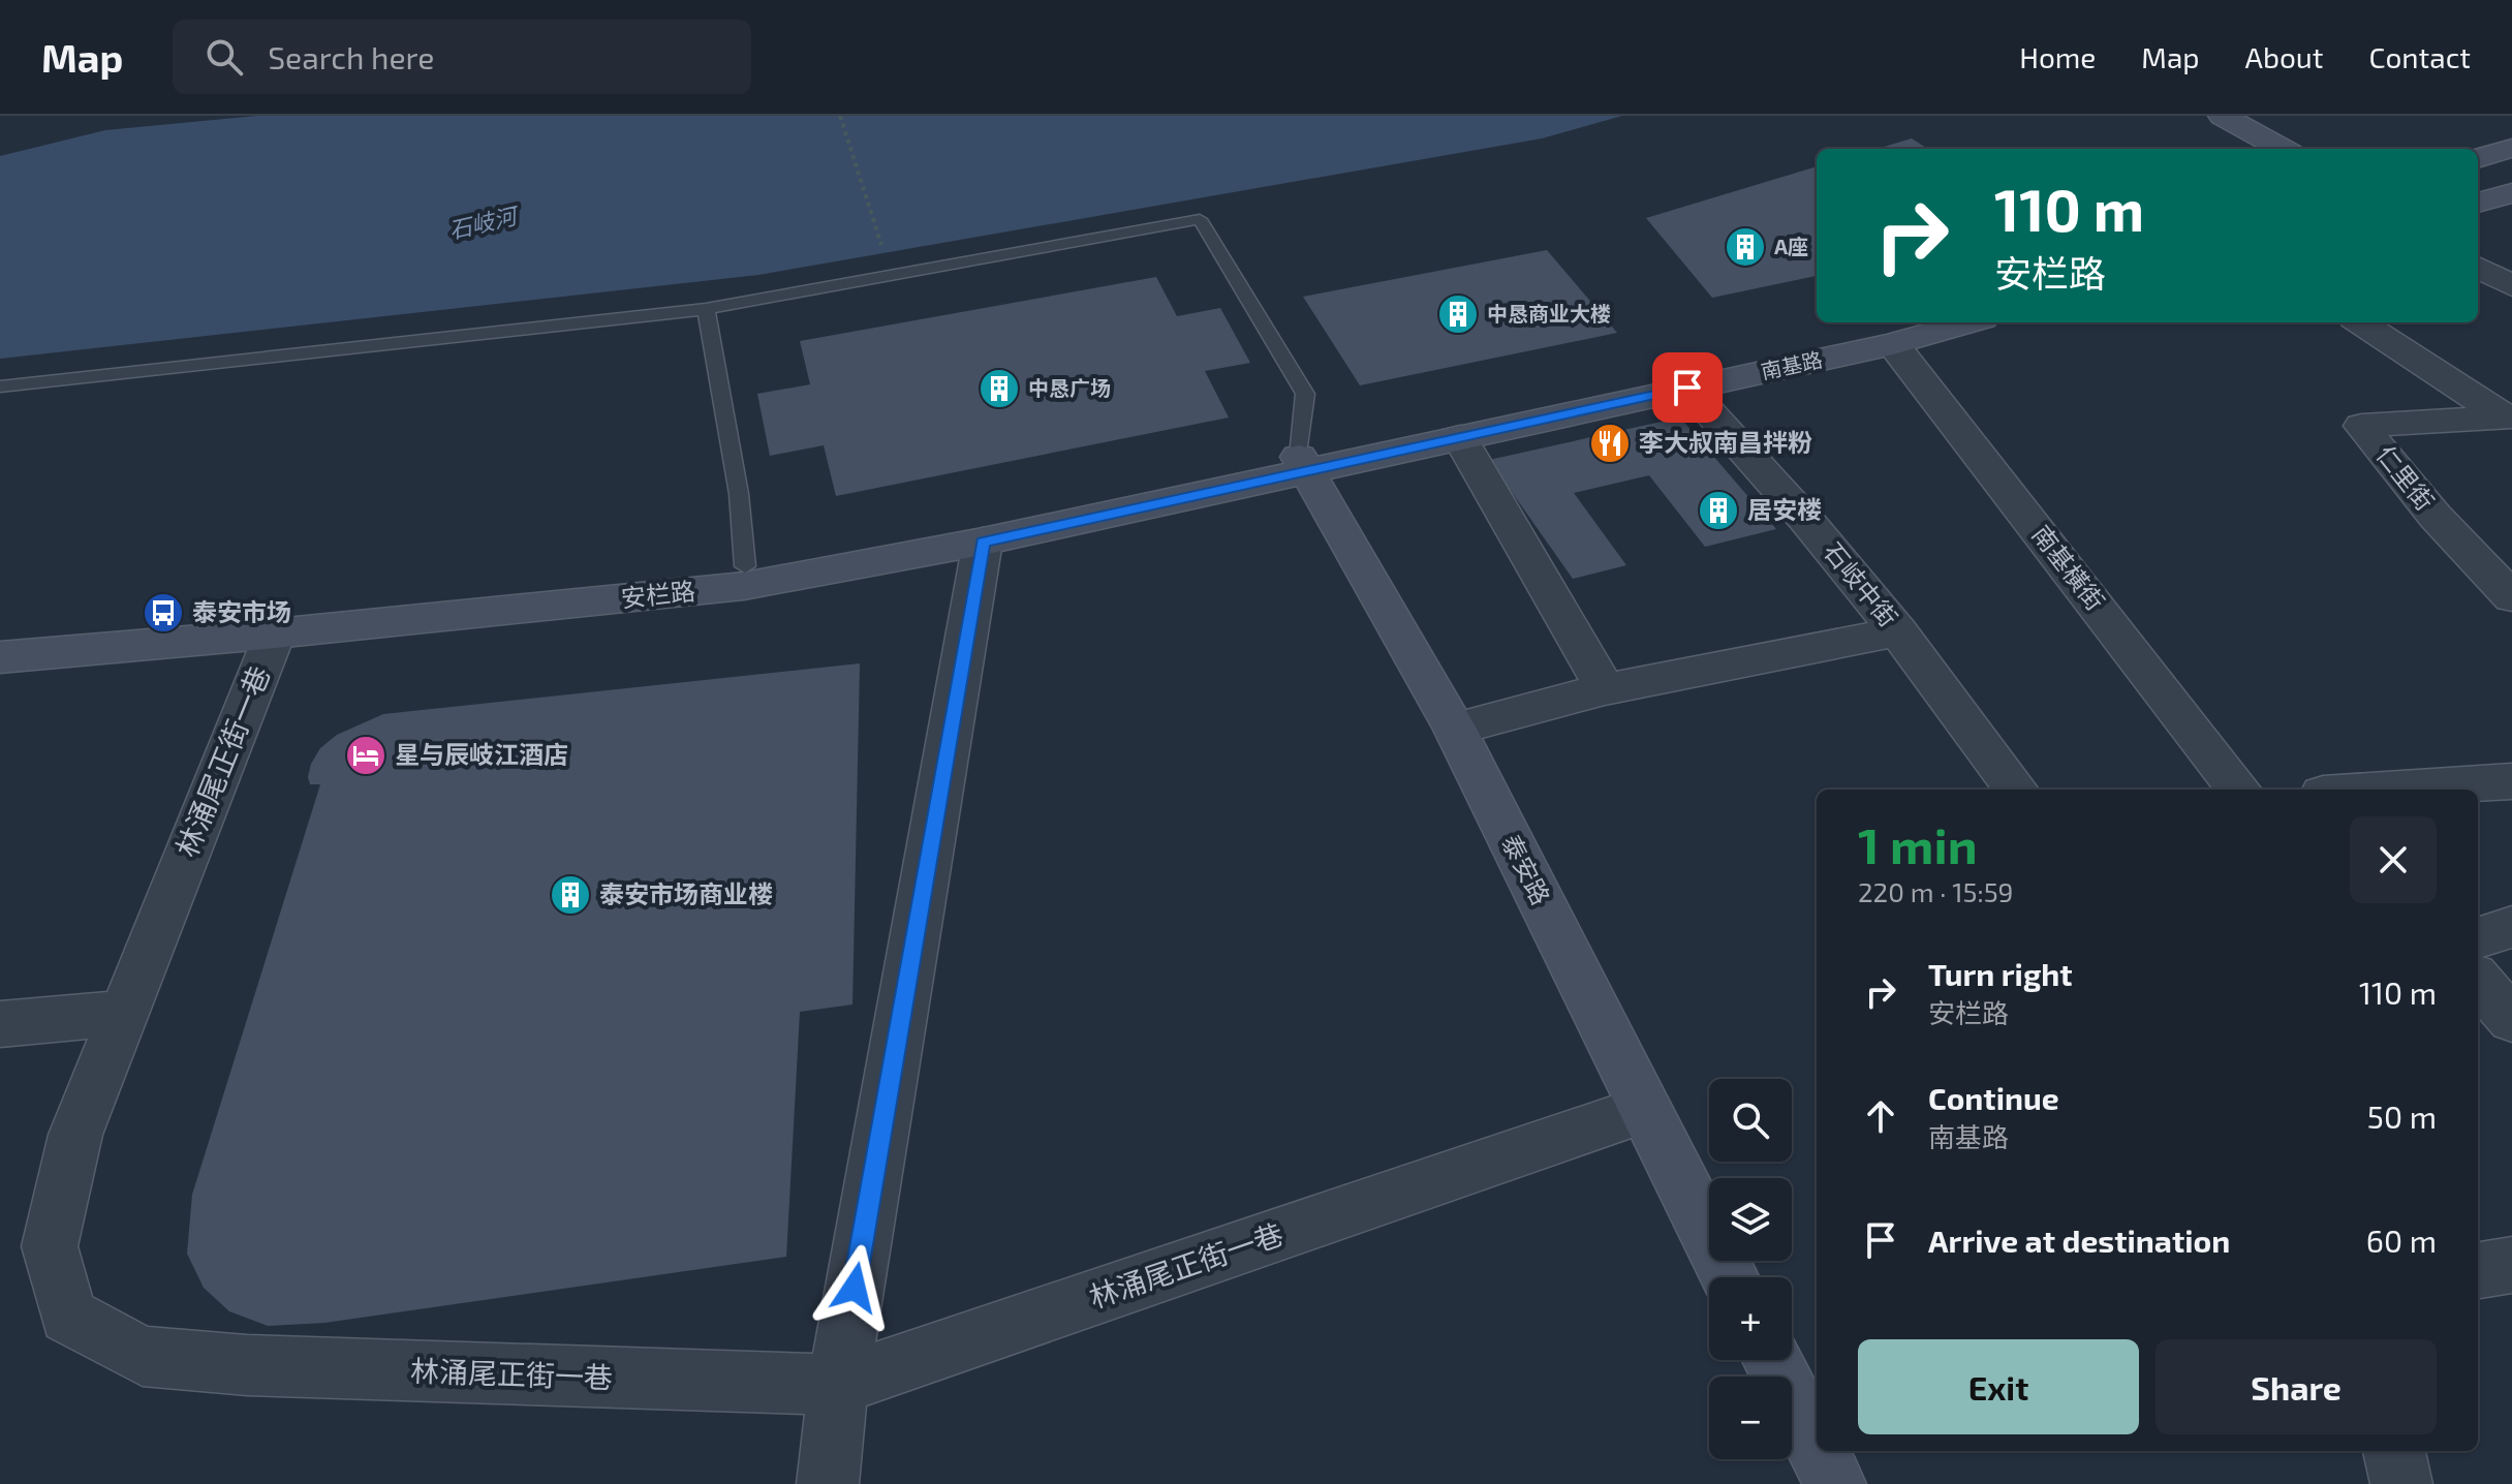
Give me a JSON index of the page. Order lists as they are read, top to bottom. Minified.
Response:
{"streets":{"main road":["南基路","安栏路","泰安路"],"street":["仁里街","南基橫街","石岐中街","林涌尾正街一巷"]},"crossings":[["南基路","南基橫街"],["南基路","石岐中街"],["南基路","安栏路"],["南基路","泰安路"],["安栏路","林涌尾正街一巷"],["安栏路","泰安路"],["林涌尾正街一巷","泰安路"]],"water":["石岐河"],"places":{"building":["A座","中恳商业大楼","中恳广场","居安楼","泰安市场商业楼"],"restaurant":["李大叔南昌拌粉"],"bus stop":["泰安市场"],"hotel":["星与辰岐江酒店"]},"page":{"header":"Map","search":"Search here","nav":["Home","Map","About","Contact"],"turn":["110 m","安栏路"],"heading":["1 min","220 m · 15:59"],"list":[{"name":"Turn right","note":"安栏路","value":"110 m"},{"name":"Continue","note":"南基路","value":"50 m"},{"name":"Arrive at destination","value":"60 m"}],"map_buttons":["+","−"],"buttons":["Exit","Share"]}}
